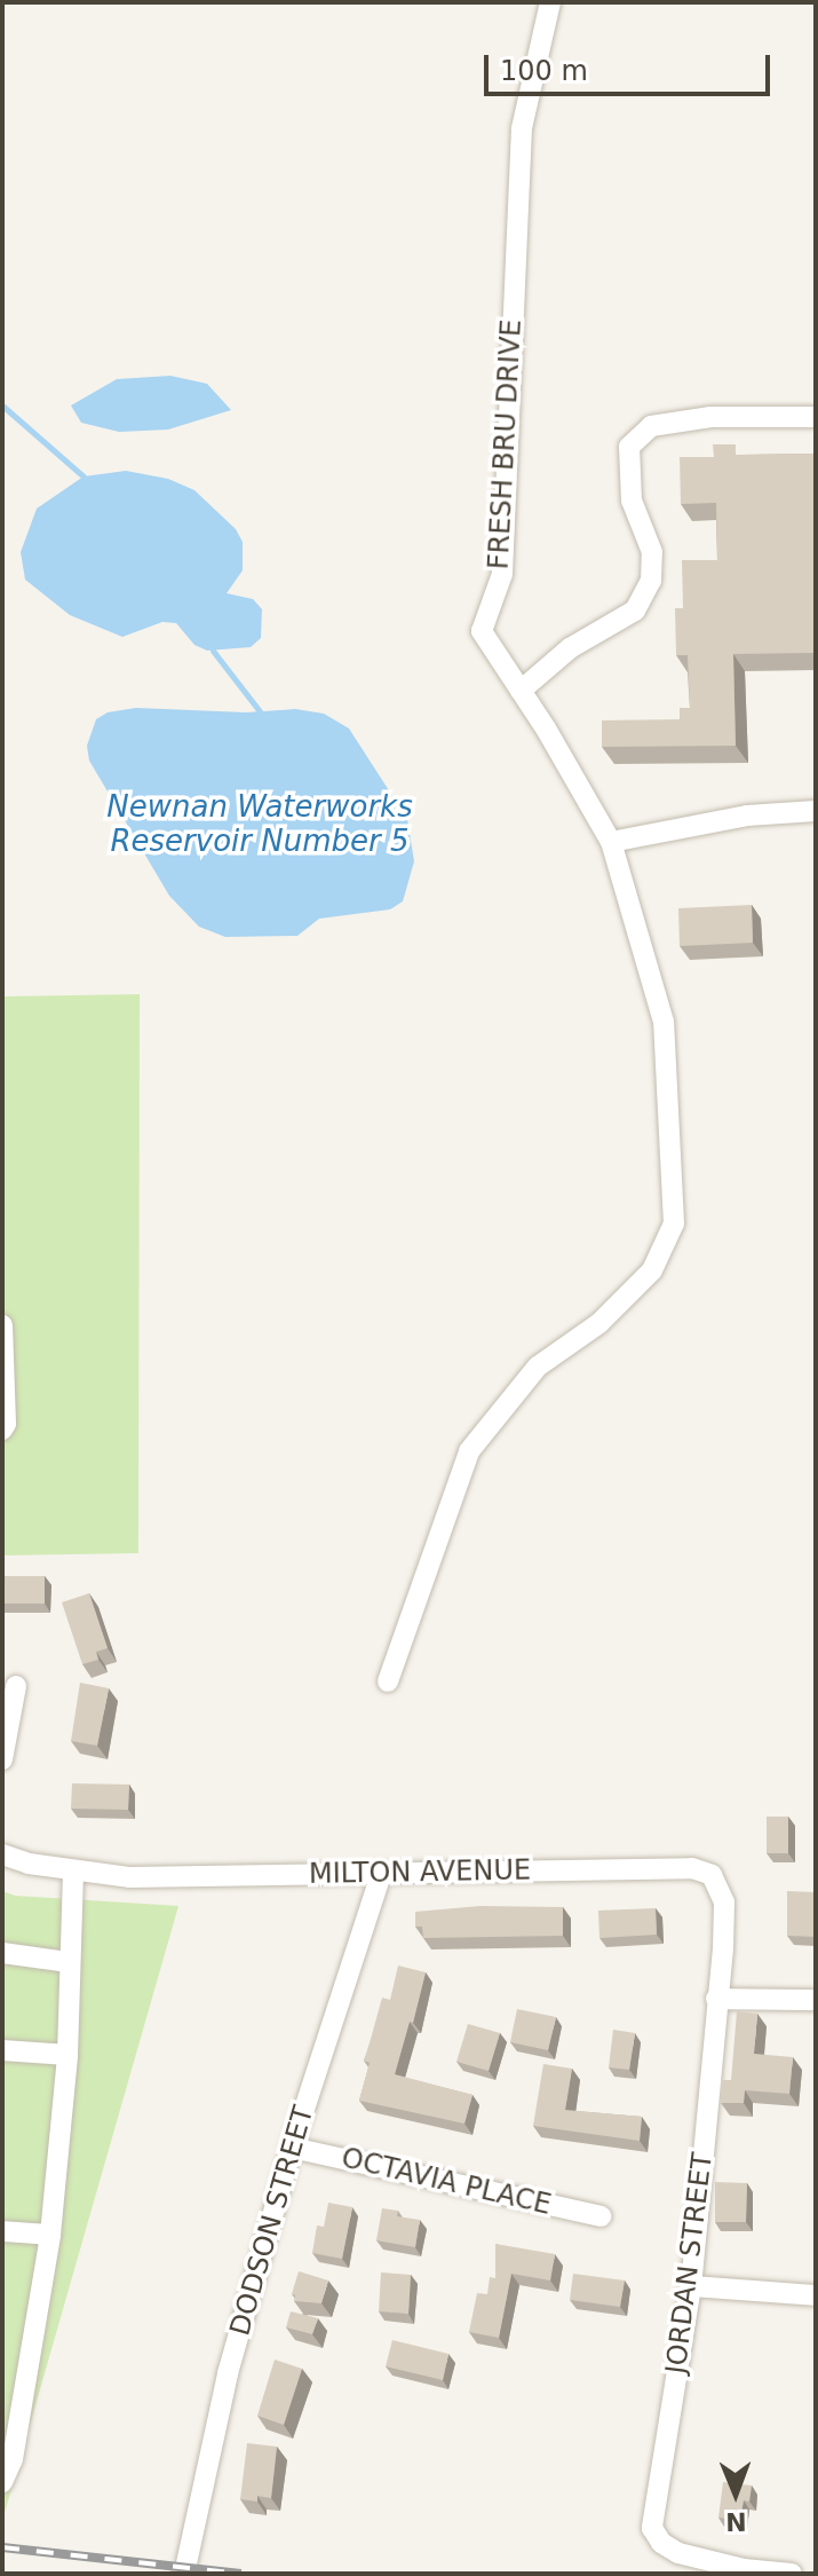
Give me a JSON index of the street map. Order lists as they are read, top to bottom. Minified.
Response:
{"streets":{"street":["FRESH BRU DRIVE","MILTON AVENUE","OCTAVIA PLACE","DODSON STREET","JORDAN STREET"]},"crossings":[["MILTON AVENUE","DODSON STREET"],["MILTON AVENUE","JORDAN STREET"],["OCTAVIA PLACE","DODSON STREET"]],"water":["Newnan Waterworks Reservoir Number 5"],"scale_bar":"100 m","north":"bottom"}
